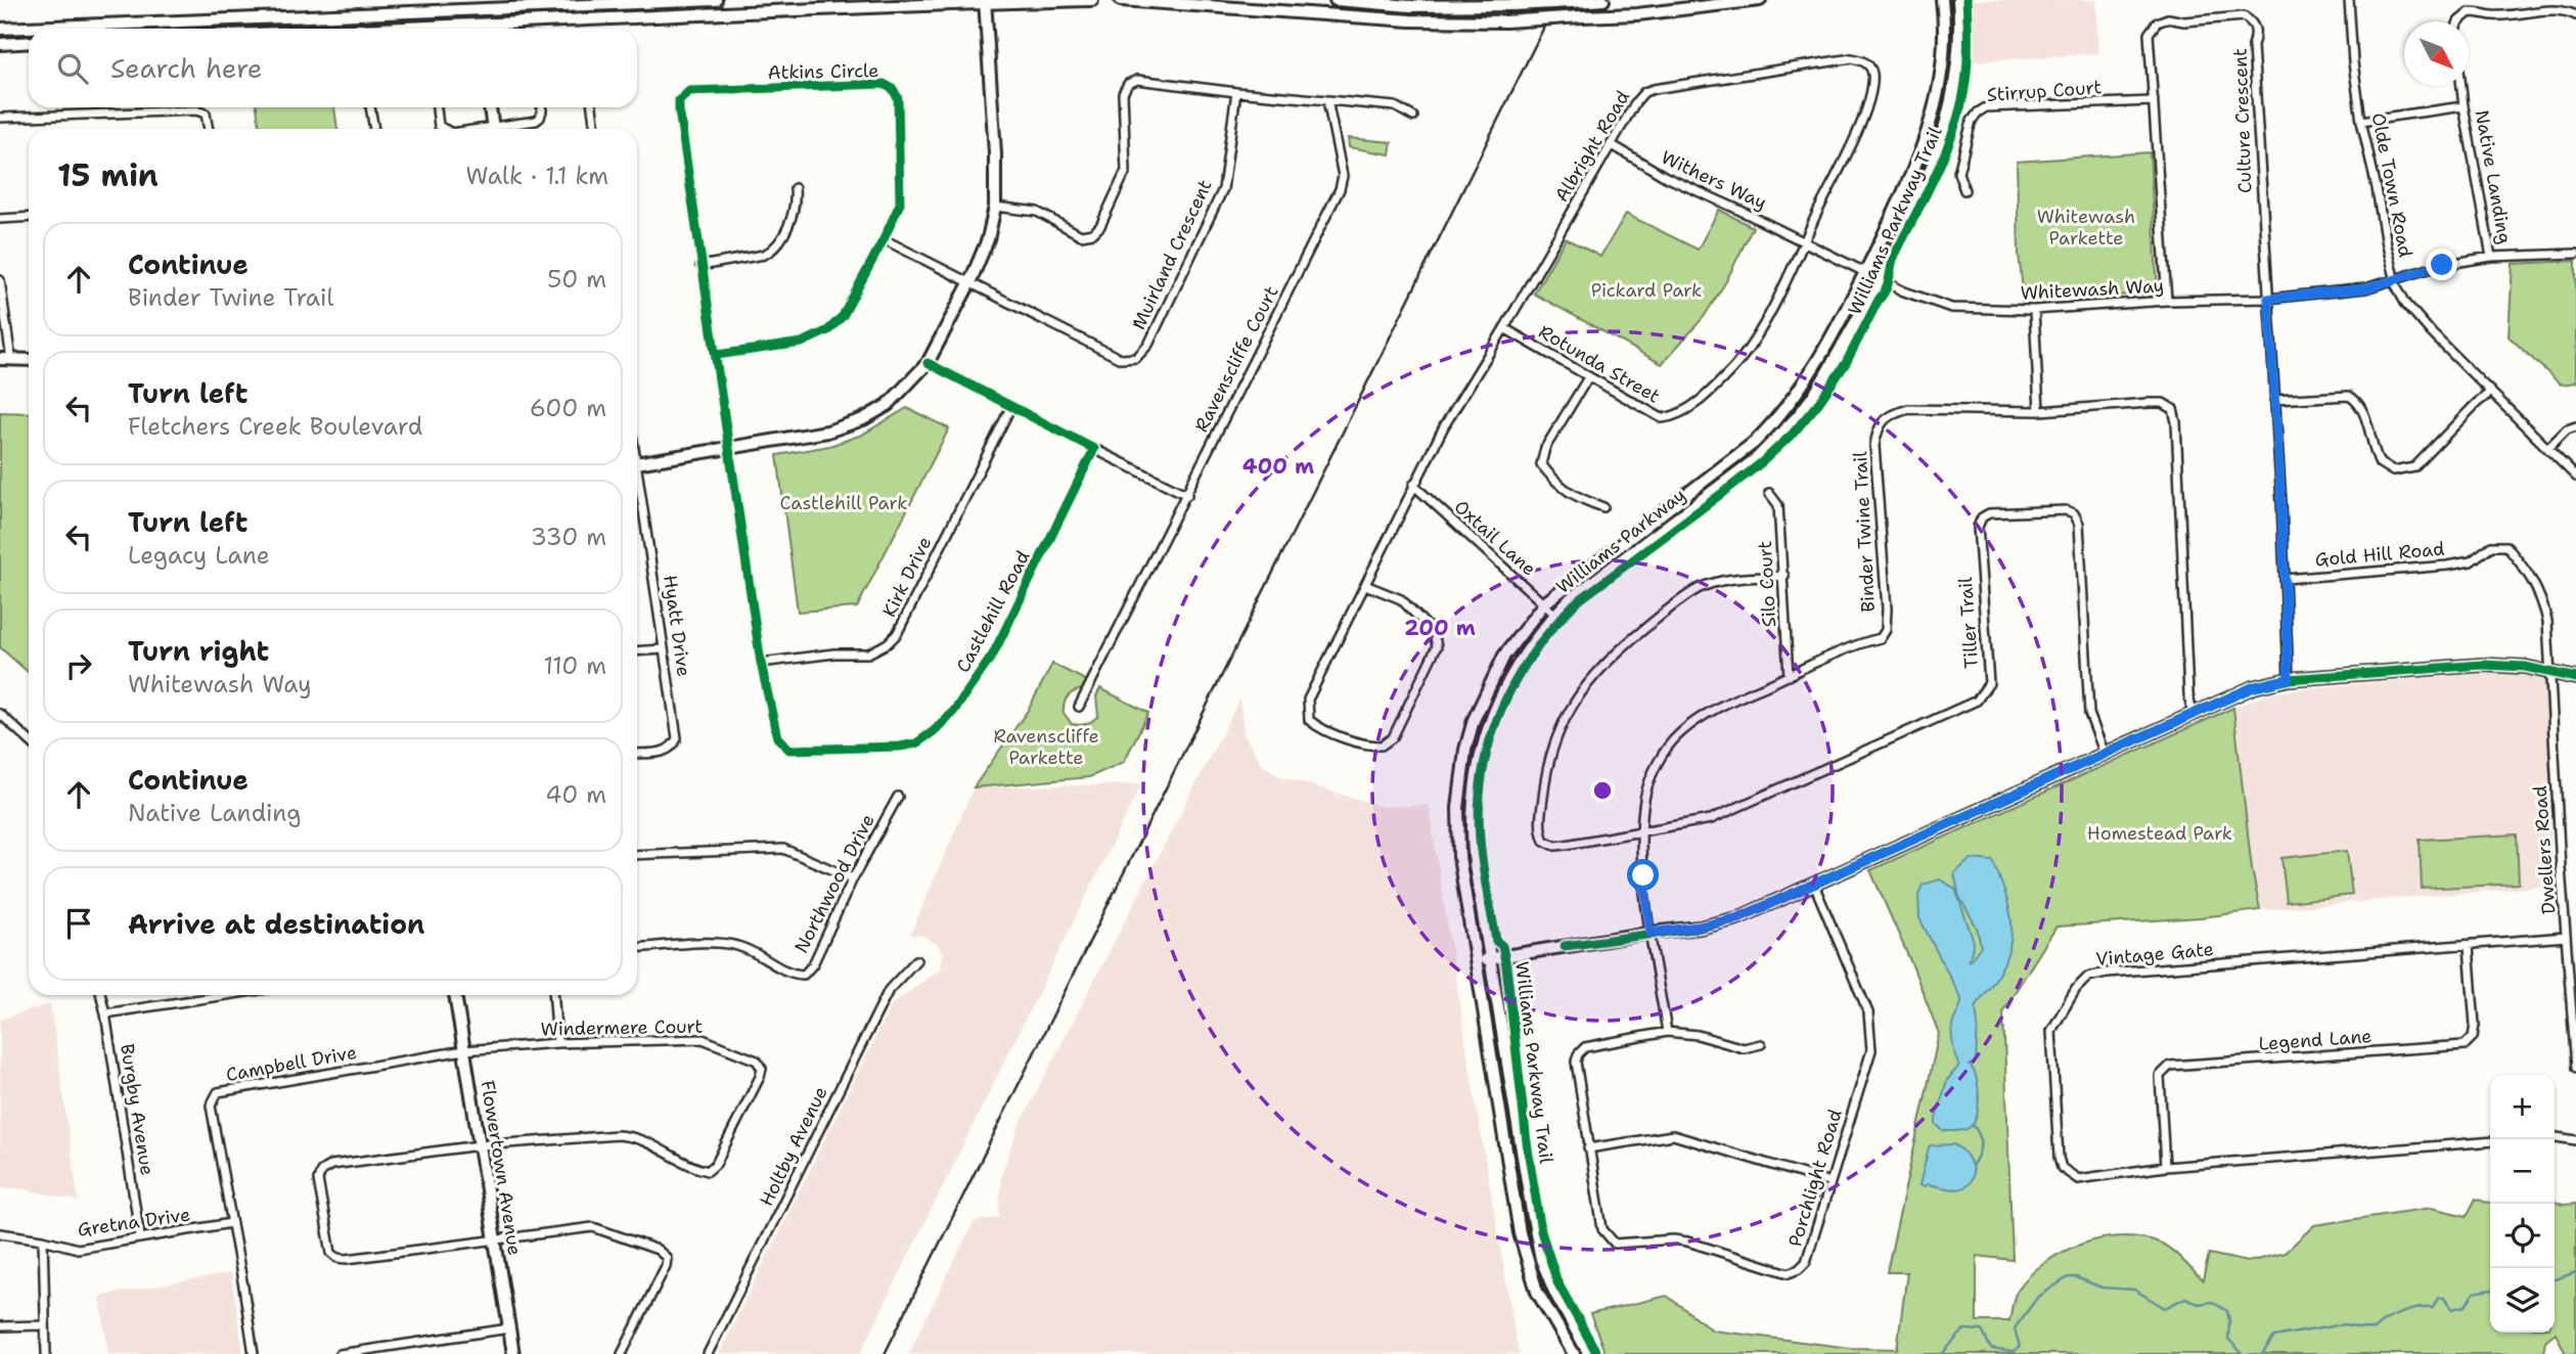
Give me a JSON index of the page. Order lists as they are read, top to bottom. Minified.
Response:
{"streets":{"main road":["Williams Parkway","Flowertown Avenue"],"street":["Atkins Circle","Stirrup Court","Culture Crescent","Albright Road","Native Landing","Withers Way","Olde Town Road","Muirland Crescent","Whitewash Way","Ravenscliffe Court","Rotunda Street","Binder Twine Trail","Oxtail Lane","Gold Hill Road","Kirk Drive","Silo Court","Castlehill Road","Tiller Trail","Hyatt Drive","Dwellers Road","Northwood Drive","Vintage Gate","Windermere Court","Legend Lane","Campbell Drive","Burgby Avenue","Holtby Avenue","Porchlight Road","Gretna Drive"],"cycle path":["Williams Parkway Trail"]},"crossings":[["Atkins Circle","Castlehill Road"],["Stirrup Court","Culture Crescent"],["Culture Crescent","Whitewash Way"],["Albright Road","Withers Way"],["Albright Road","Whitewash Way"],["Albright Road","Rotunda Street"],["Albright Road","Oxtail Lane"],["Native Landing","Olde Town Road"],["Native Landing","Whitewash Way"],["Withers Way","Whitewash Way"],["Withers Way","Rotunda Street"],["Olde Town Road","Whitewash Way"],["Whitewash Way","Rotunda Street"],["Whitewash Way","Williams Parkway"],["Binder Twine Trail","Silo Court"],["Binder Twine Trail","Tiller Trail"],["Binder Twine Trail","Porchlight Road"],["Oxtail Lane","Williams Parkway"],["Gold Hill Road","Dwellers Road"],["Kirk Drive","Castlehill Road"],["Silo Court","Tiller Trail"],["Dwellers Road","Vintage Gate"],["Vintage Gate","Legend Lane"],["Windermere Court","Campbell Drive"],["Windermere Court","Flowertown Avenue"],["Campbell Drive","Flowertown Avenue"],["Campbell Drive","Gretna Drive"],["Burgby Avenue","Gretna Drive"]],"parks":["Whitewash Parkette","Pickard Park","Castlehill Park","Ravenscliffe Parkette","Homestead Park"],"north":"bottom right","page":{"search":"Search here","heading":["15 min","Walk · 1.1 km"],"list":[["Continue","Binder Twine Trail","50 m"],["Turn left","Fletchers Creek Boulevard","600 m"],["Turn left","Legacy Lane","330 m"],["Turn right","Whitewash Way","110 m"],["Continue","Native Landing","40 m"],"Arrive at destination"],"map_buttons":["+","−"]},"rings":["400 m","200 m"]}
